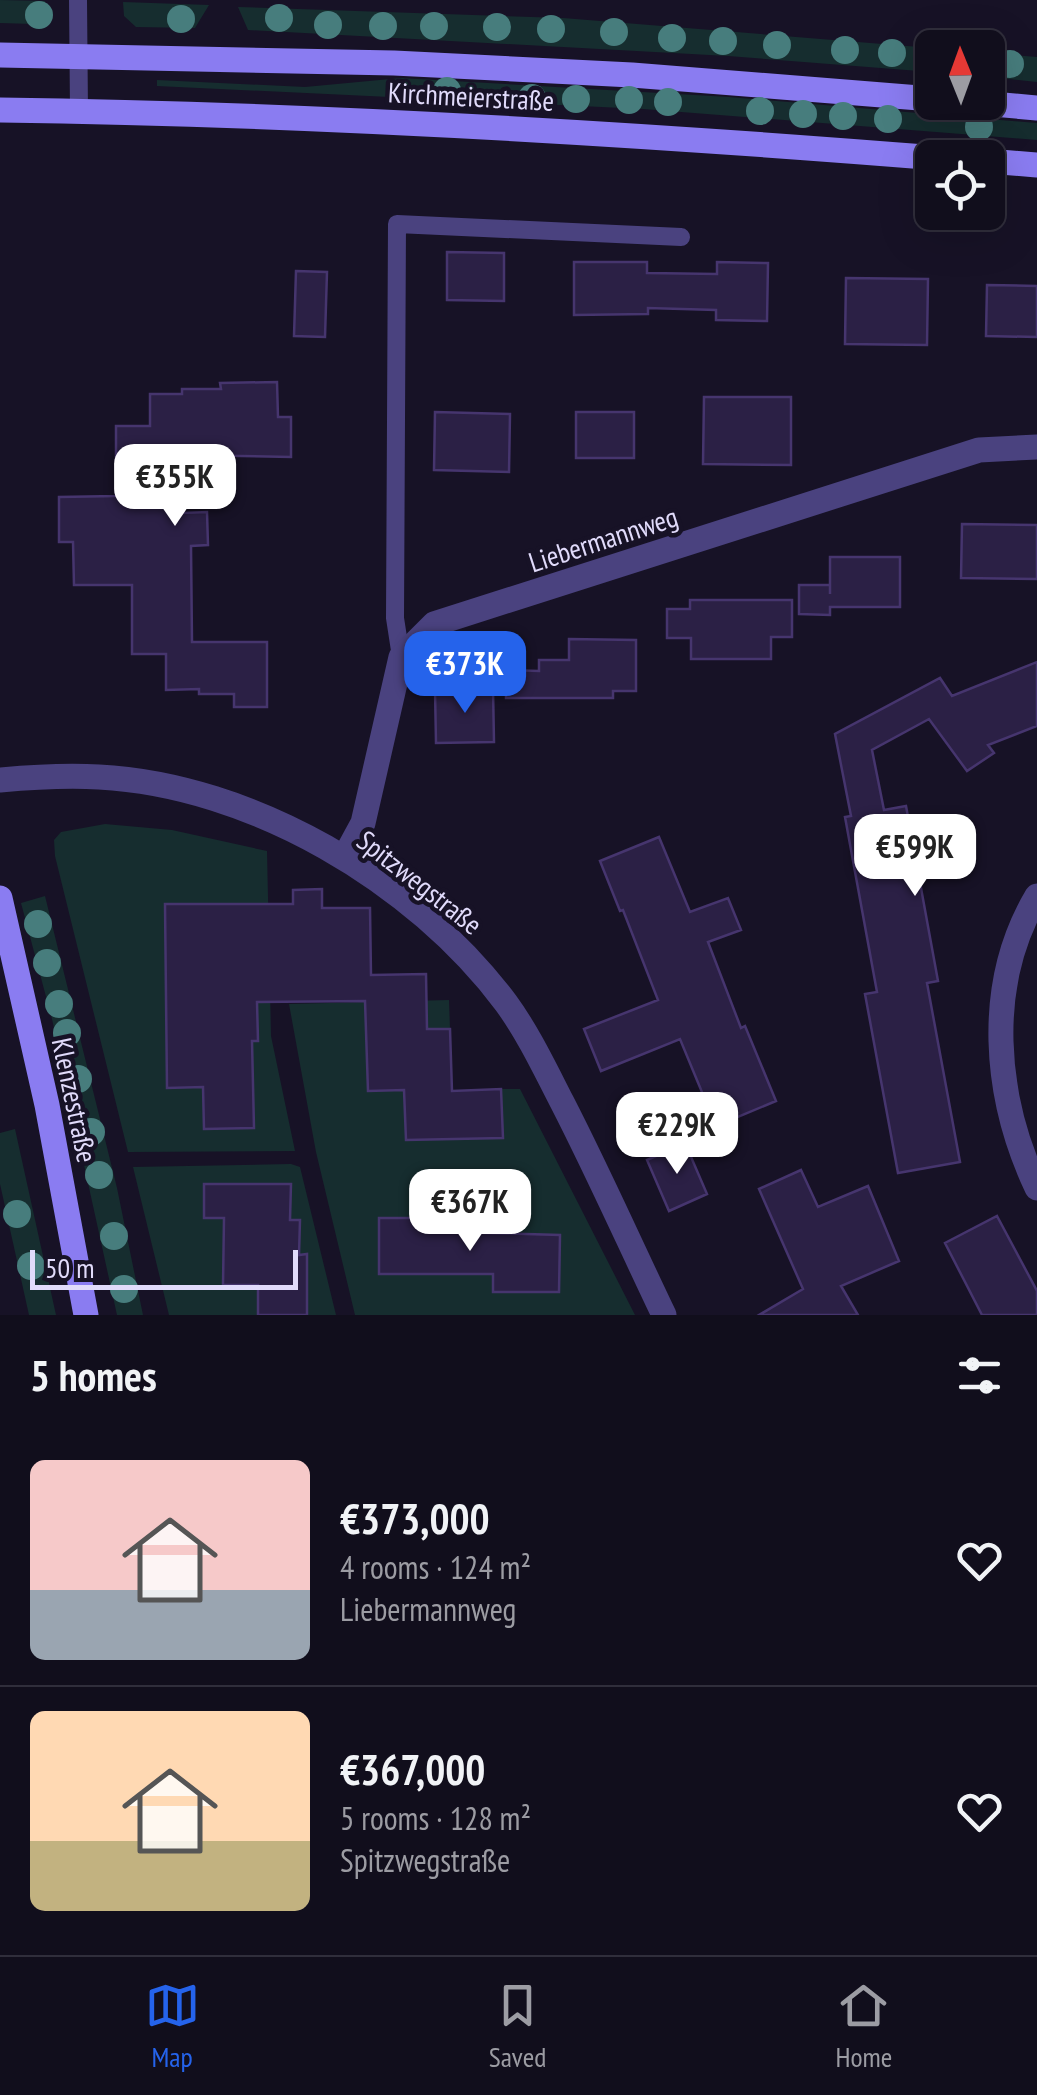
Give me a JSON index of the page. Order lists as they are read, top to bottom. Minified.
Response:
{"streets":{"main road":["Kirchmeierstraße","Klenzestraße"],"street":["Liebermannweg","Spitzwegstraße"]},"scale_bar":"50 m","north":"top","page":{"price":["€355K","€373K","€599K","€229K","€367K"],"scale":"50 m","heading":"5 homes","list":[{"name":"€373,000","note":"4 rooms · 124 m² · Liebermannweg"},{"name":"€367,000","note":"5 rooms · 128 m² · Spitzwegstraße"}],"tabs":["Map","Saved","Home"]}}
